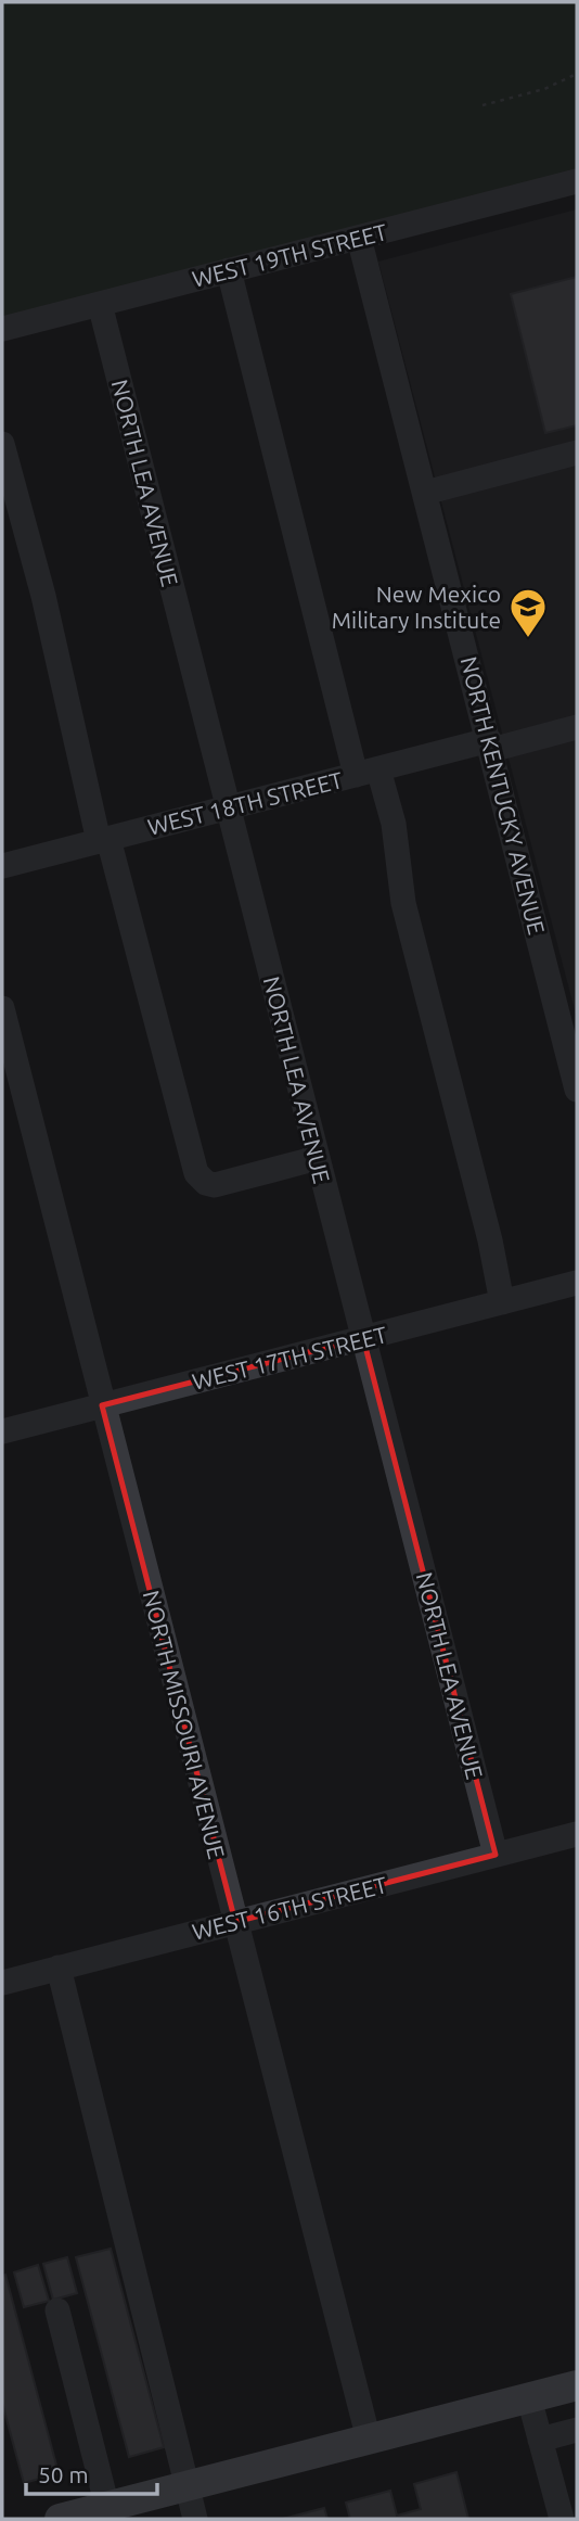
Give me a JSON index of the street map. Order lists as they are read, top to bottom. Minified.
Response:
{"streets":{"street":["WEST 19TH STREET","NORTH LEA AVENUE","NORTH KENTUCKY AVENUE","WEST 18TH STREET","WEST 17TH STREET","NORTH MISSOURI AVENUE","WEST 16TH STREET"]},"crossings":[["WEST 19TH STREET","NORTH LEA AVENUE"],["WEST 19TH STREET","NORTH KENTUCKY AVENUE"],["NORTH LEA AVENUE","WEST 18TH STREET"],["NORTH LEA AVENUE","WEST 17TH STREET"],["NORTH LEA AVENUE","WEST 16TH STREET"],["NORTH KENTUCKY AVENUE","WEST 18TH STREET"],["WEST 17TH STREET","NORTH MISSOURI AVENUE"],["NORTH MISSOURI AVENUE","WEST 16TH STREET"]],"places":{"school or university":["New Mexico Military Institute"]},"scale_bar":"50 m"}
